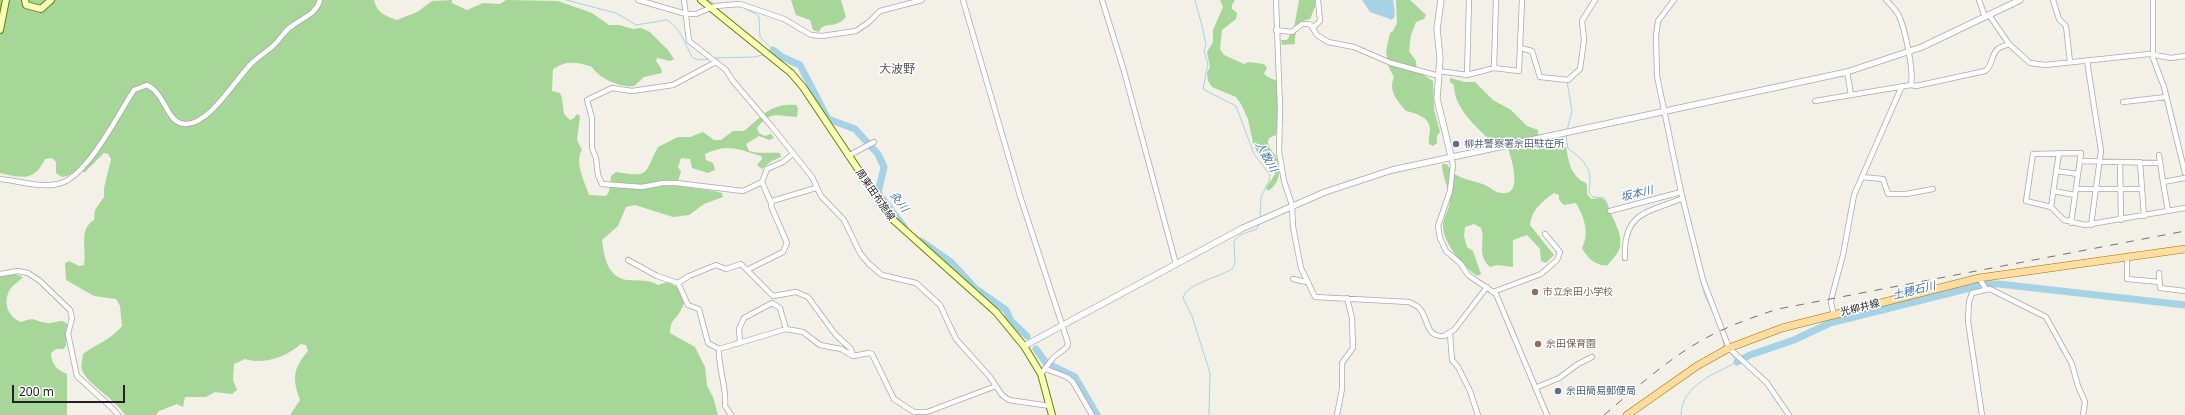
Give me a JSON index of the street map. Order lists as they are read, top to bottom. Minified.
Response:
{"streets":{"main road":["周東田布施線","光柳井線"]},"districts":["大波野"],"water":["人数川","坂本川","灸川","土穂石川"],"places":["柳井警察署余田駐在所","市立余田小学校","余田保育園","余田簡易郵便局"],"scale_bar":"200 m"}
